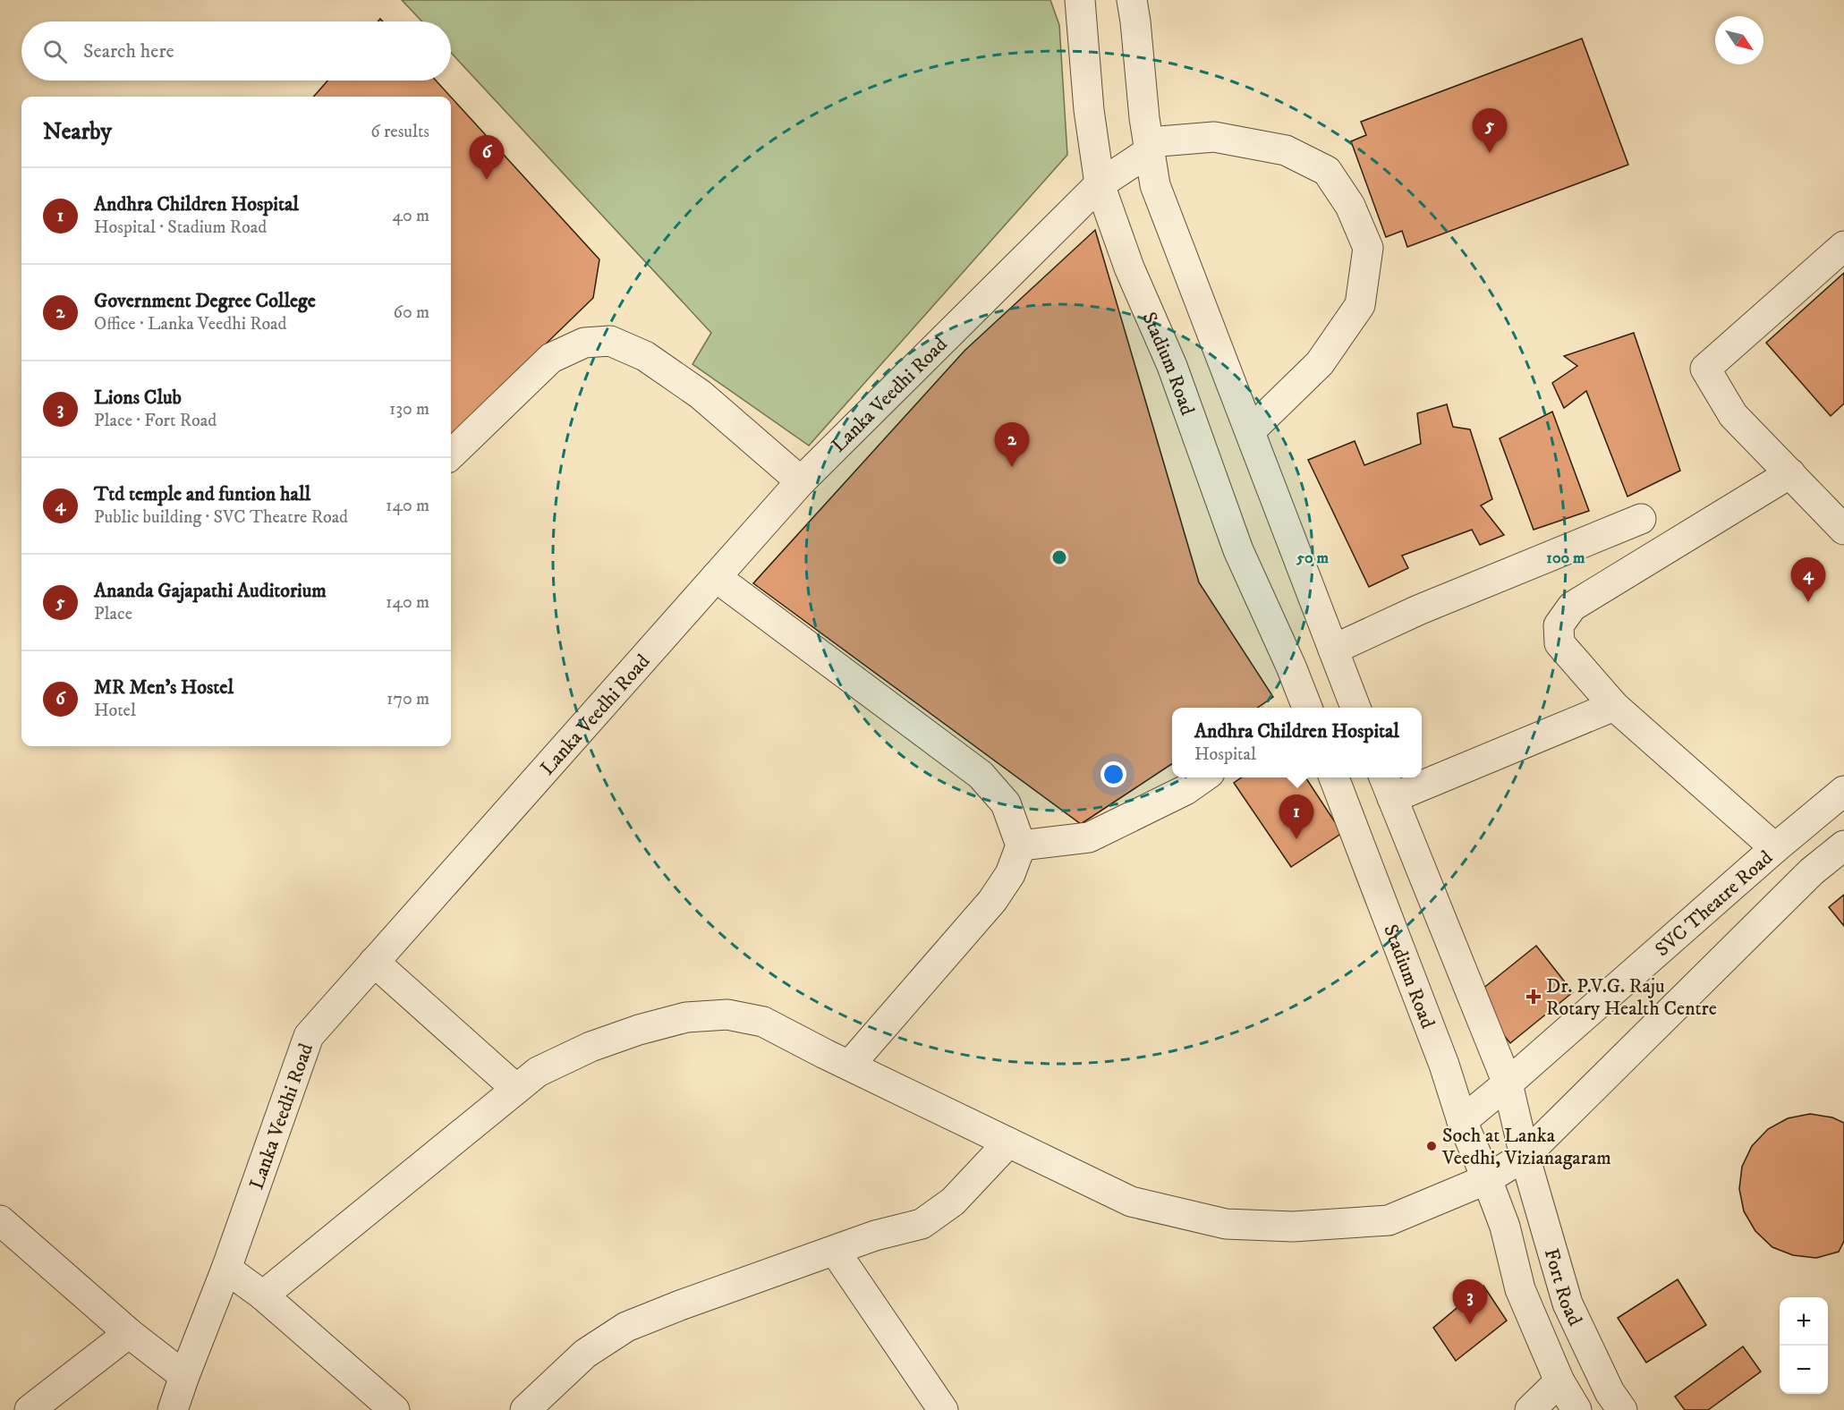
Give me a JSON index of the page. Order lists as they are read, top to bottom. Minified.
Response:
{"streets":{"street":["Stadium Road","Lanka Veedhi Road","SVC Theatre Road","Fort Road"]},"crossings":[["Stadium Road","Lanka Veedhi Road"],["Stadium Road","SVC Theatre Road"],["Stadium Road","Fort Road"]],"places":{"health":["Dr. P.V.G. Raju Rotary Health Centre"],"other":["Soch at Lanka Veedhi, Vizianagaram"]},"north":"bottom right","page":{"search":"Search here","heading":["Nearby","6 results"],"pins":["5","6","2","4","1","3"],"list":[{"mark":"1","name":"Andhra Children Hospital","note":"Hospital · Stadium Road","value":"40 m"},{"mark":"2","name":"Government Degree College","note":"Office · Lanka Veedhi Road","value":"60 m"},{"mark":"3","name":"Lions Club","note":"Place · Fort Road","value":"130 m"},{"mark":"4","name":"Ttd temple and funtion hall","note":"Public building · SVC Theatre Road","value":"140 m"},{"mark":"5","name":"Ananda Gajapathi Auditorium","note":"Place","value":"140 m"},{"mark":"6","name":"MR Men's Hostel","note":"Hotel","value":"170 m"}],"popup":["Andhra Children Hospital","Hospital"],"map_buttons":["+","−"]},"rings":["50 m","100 m"]}
